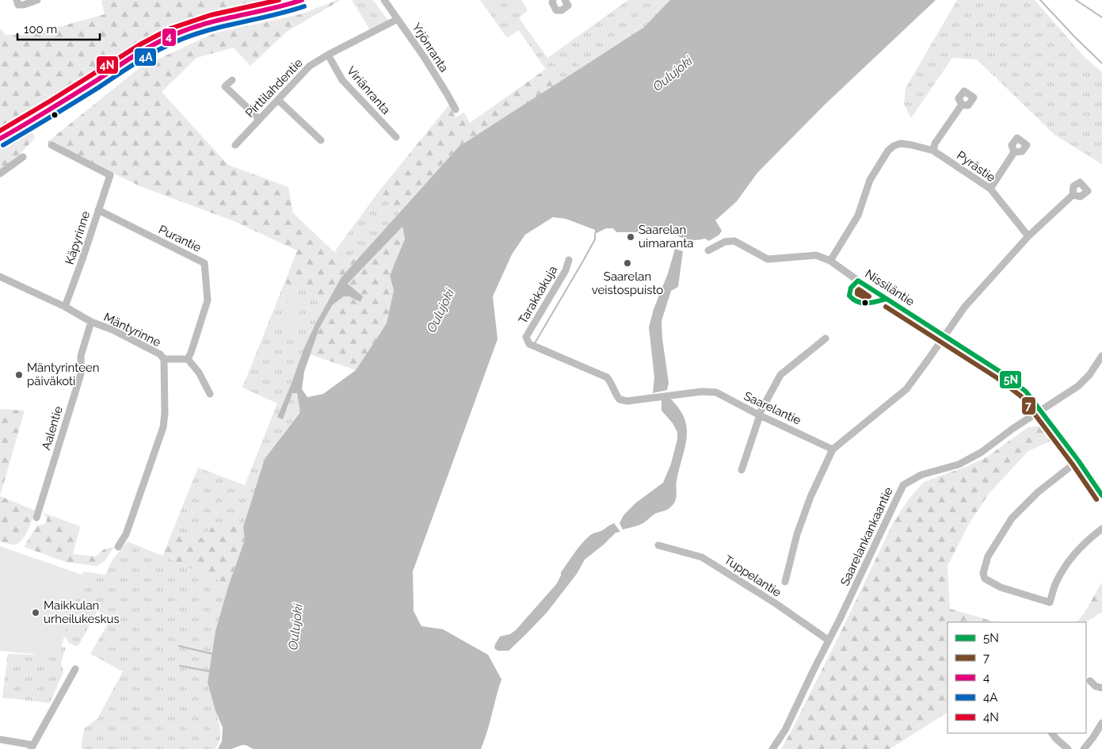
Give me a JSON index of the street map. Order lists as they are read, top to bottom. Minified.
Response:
{"streets":{"street":["Yrjönranta","Pirttilahdentie","Viriänranta","Pyrästie","Käpyrinne","Purantie","Nissiläntie","Tarakkakuja","Mäntyrinne","Saarelantie","Aalentie","Saarelankankaantie","Tuppelantie"]},"crossings":[["Yrjönranta","Pirttilahdentie"],["Pirttilahdentie","Viriänranta"],["Pyrästie","Nissiläntie"],["Käpyrinne","Purantie"],["Käpyrinne","Mäntyrinne"],["Nissiläntie","Saarelankankaantie"],["Tarakkakuja","Saarelantie"],["Mäntyrinne","Aalentie"],["Saarelankankaantie","Tuppelantie"]],"water":["Oulujoki"],"places":["Saarelan uimaranta","Saarelan veistospuisto","Mäntyrinteen päiväkoti","Maikkulan urheilukeskus"],"lines":["transit line 4","transit line 4N","transit line 4A","transit line 5N","transit line 7"],"legend":["5N","7","4","4A","4N"],"scale_bar":"100 m"}
